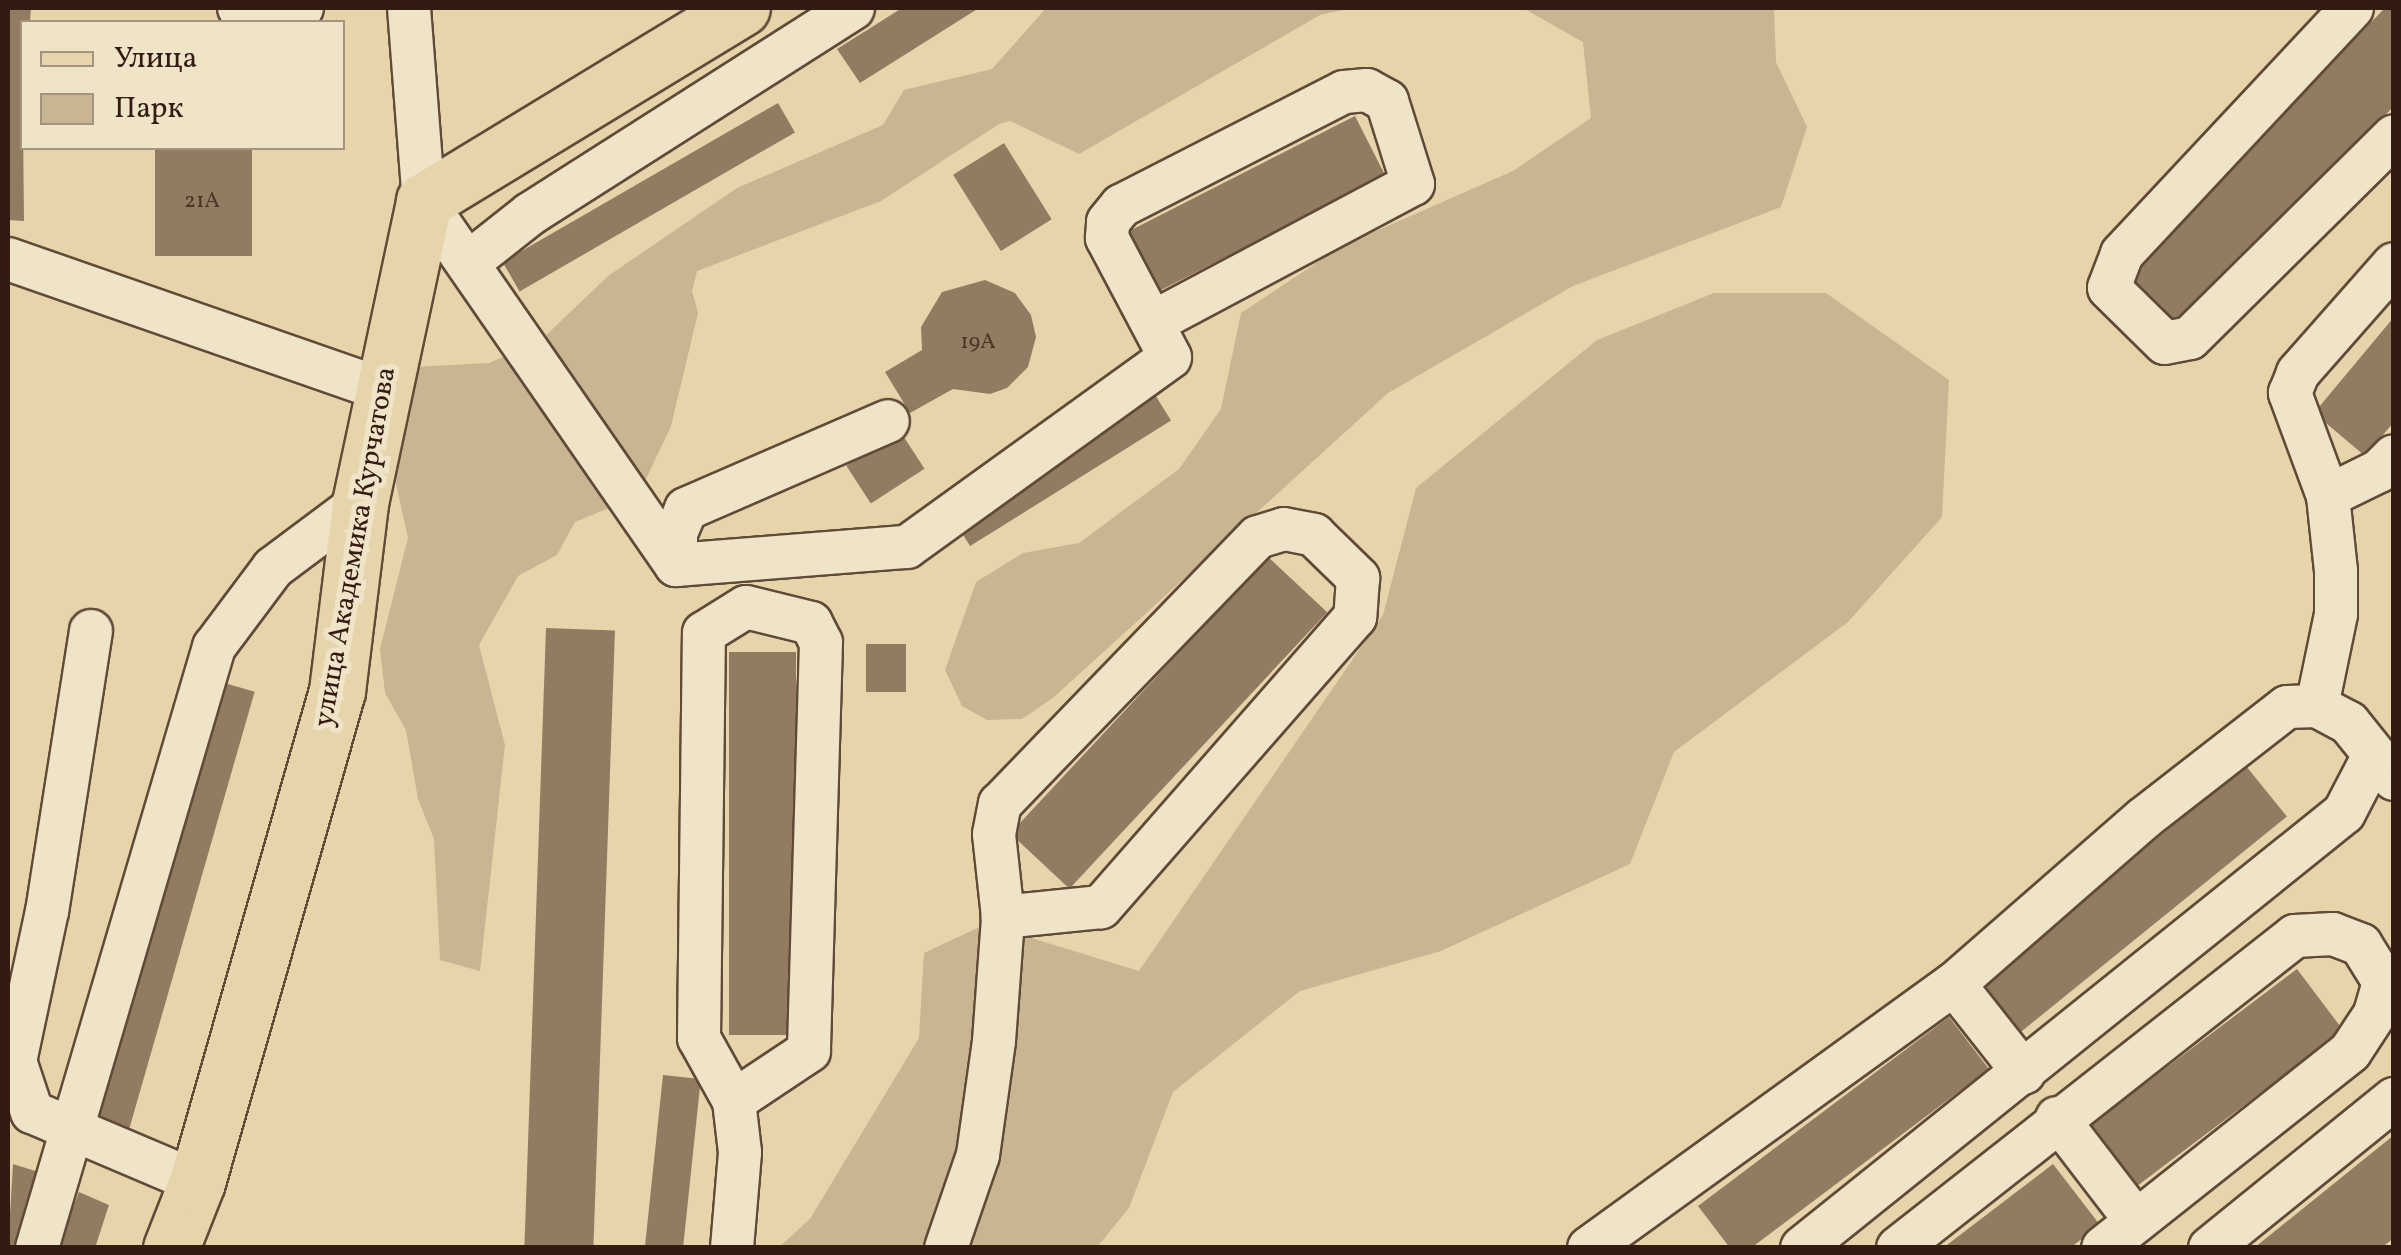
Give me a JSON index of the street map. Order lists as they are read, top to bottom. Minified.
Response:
{"streets":{"main road":["улица Академика Курчатова"]},"house_numbers":["21А","19А"],"legend":["Улица","Парк"]}
